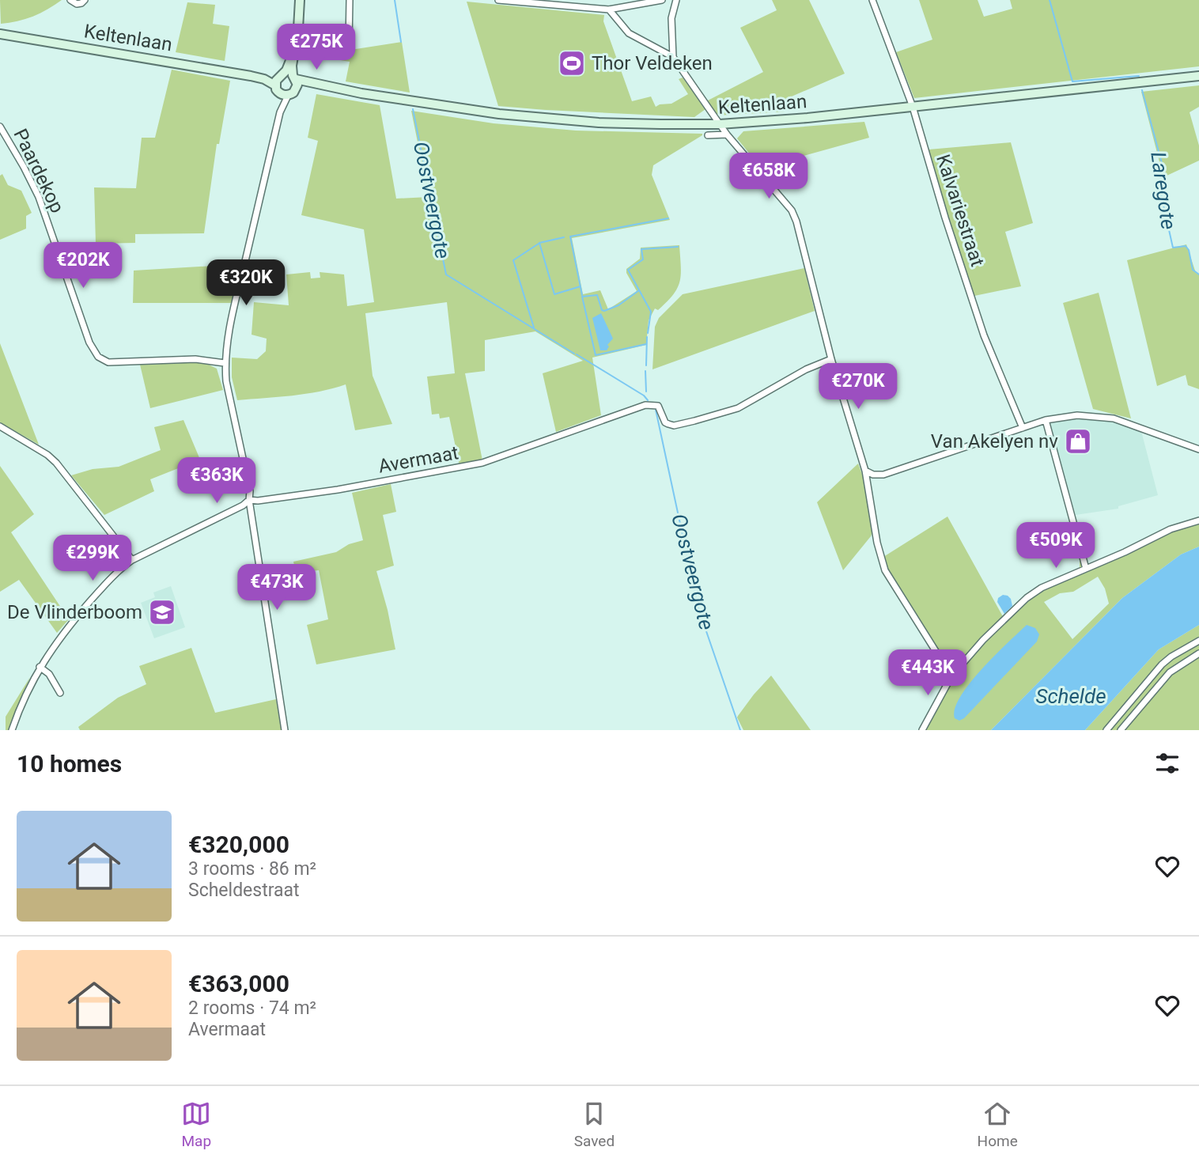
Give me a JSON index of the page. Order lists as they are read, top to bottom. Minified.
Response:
{"streets":{"main road":["Keltenlaan"],"street":["Paardekop","Kalvariestraat","Avermaat"]},"crossings":[["Keltenlaan","Kalvariestraat"]],"water":["Laregote","Oostveergote","Schelde"],"places":{"sports":["Thor Veldeken"],"shop":["Van Akelyen nv"],"school or university":["De Vlinderboom"]},"page":{"price":["€275K","€658K","€202K","€320K","€270K","€363K","€509K","€299K","€473K","€443K"],"heading":"10 homes","list":[{"name":"€320,000","note":"3 rooms · 86 m² · Scheldestraat"},{"name":"€363,000","note":"2 rooms · 74 m² · Avermaat"}],"tabs":["Map","Saved","Home"]}}
